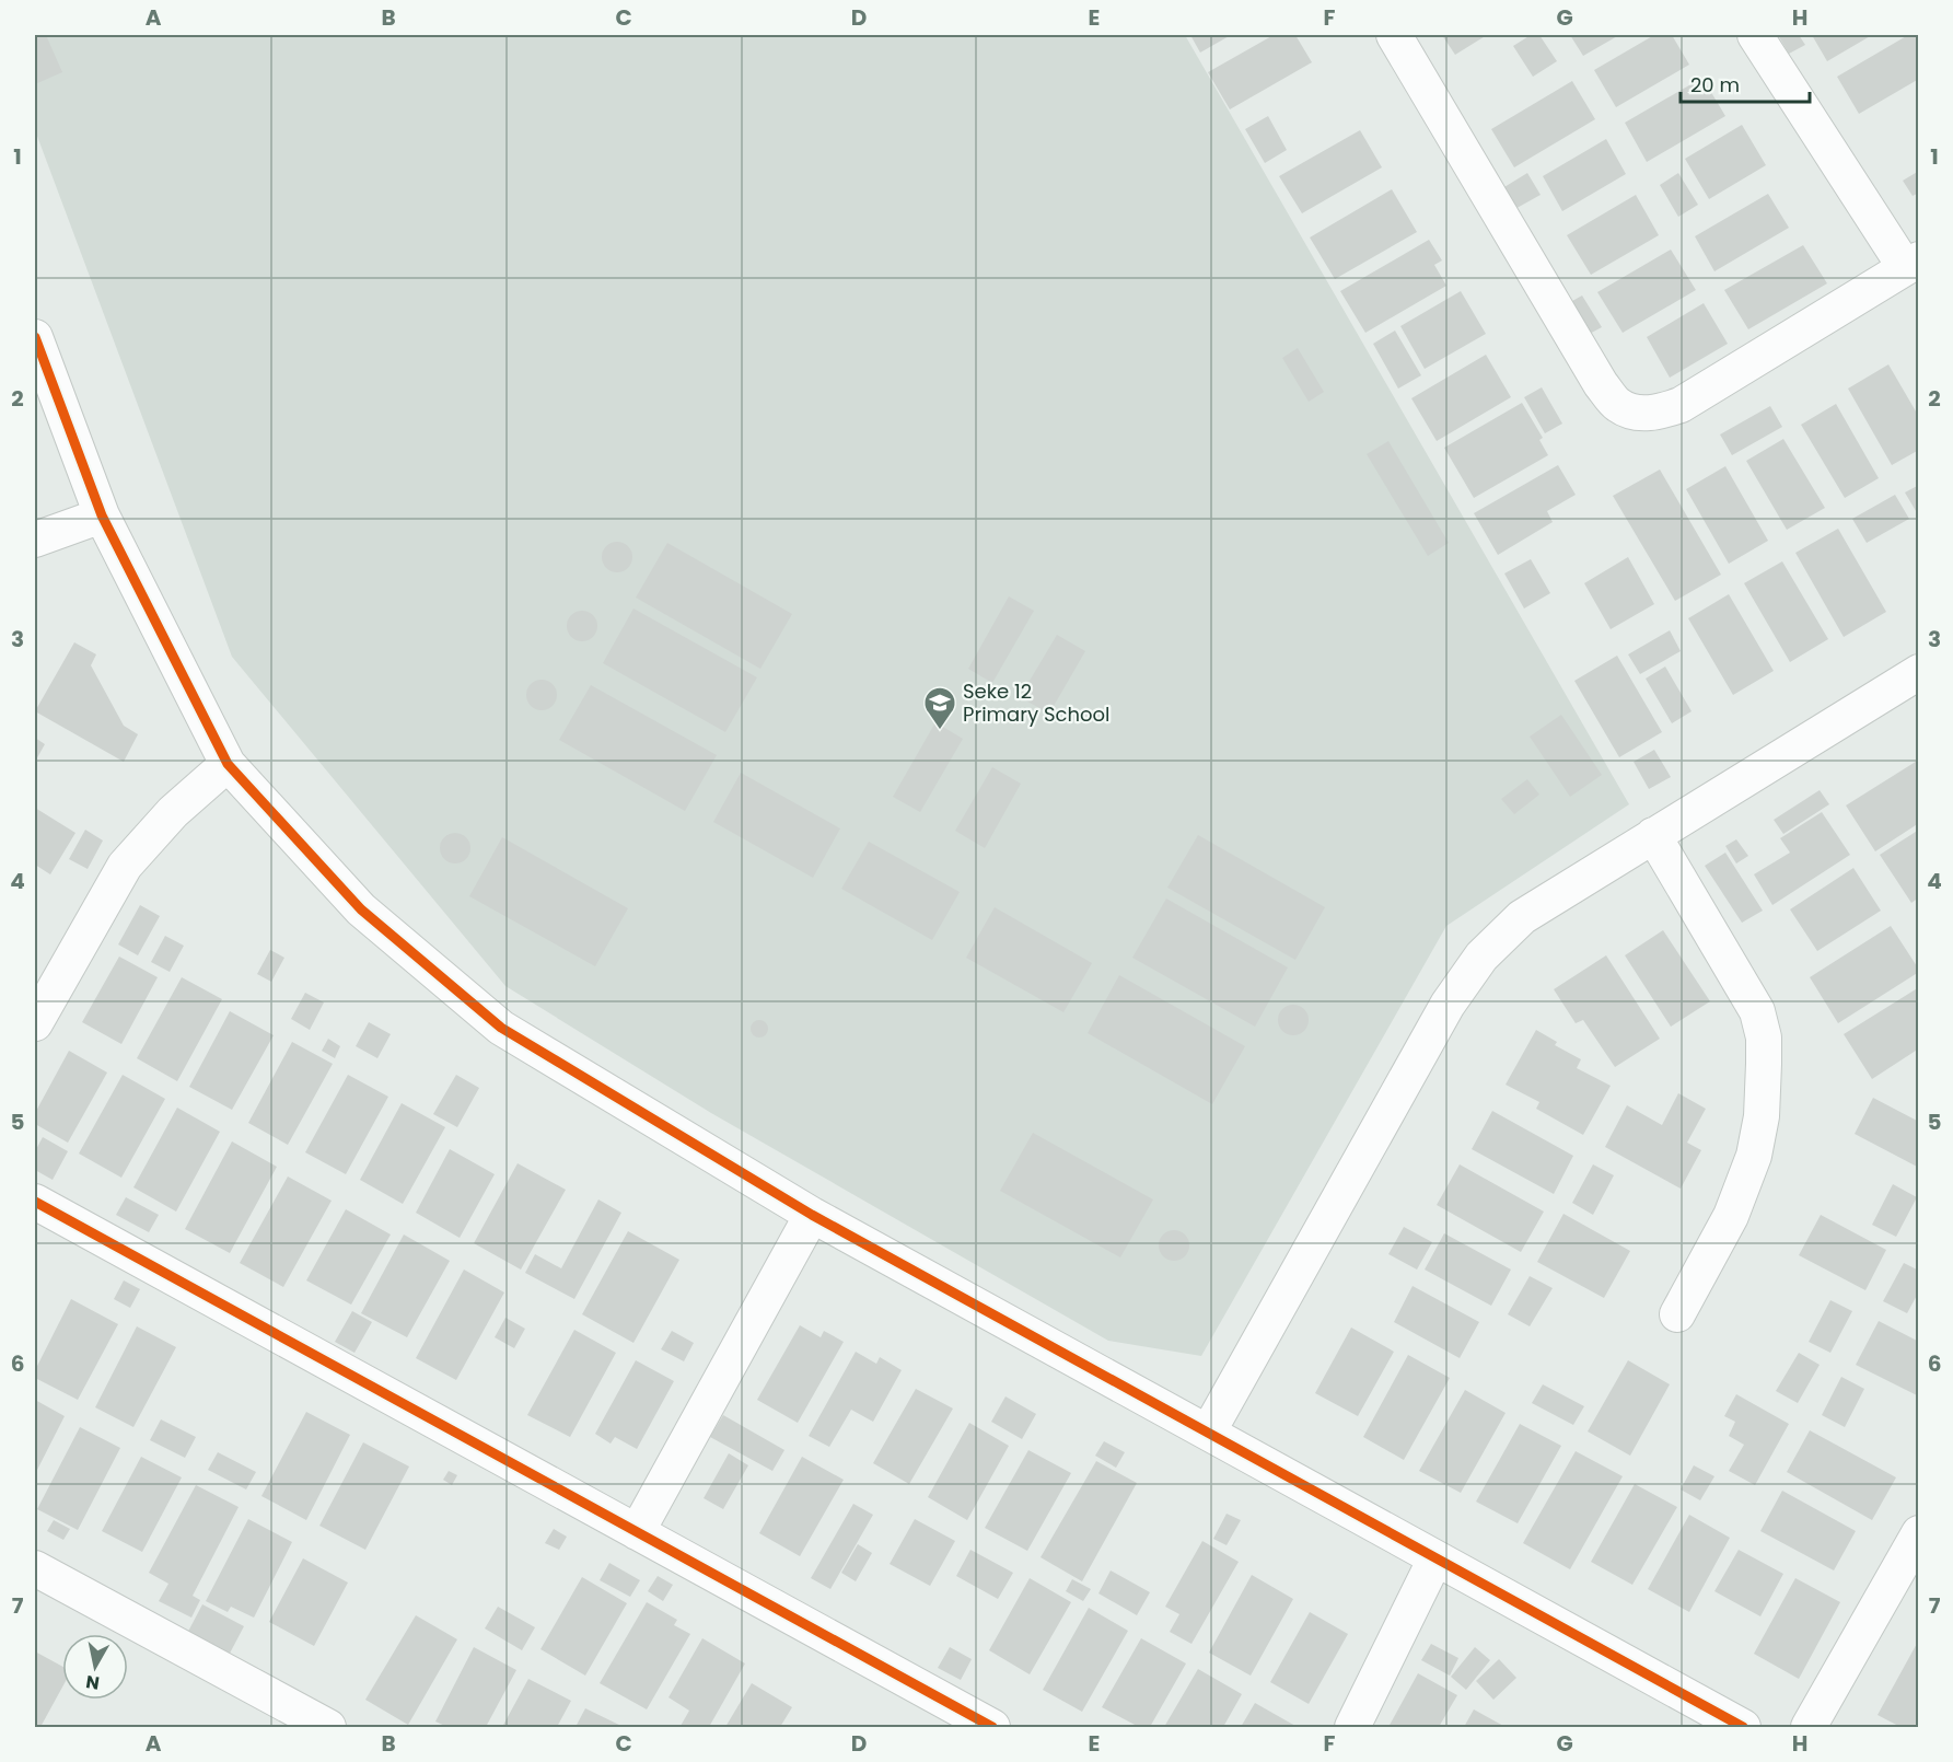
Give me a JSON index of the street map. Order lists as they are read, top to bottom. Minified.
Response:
{"places":{"school or university":["Seke 12 Primary School"]},"scale_bar":"20 m","north":"bottom","grid":{"columns":["A","B","C","D","E","F","G","H"],"rows":["1","2","3","4","5","6","7"]}}
